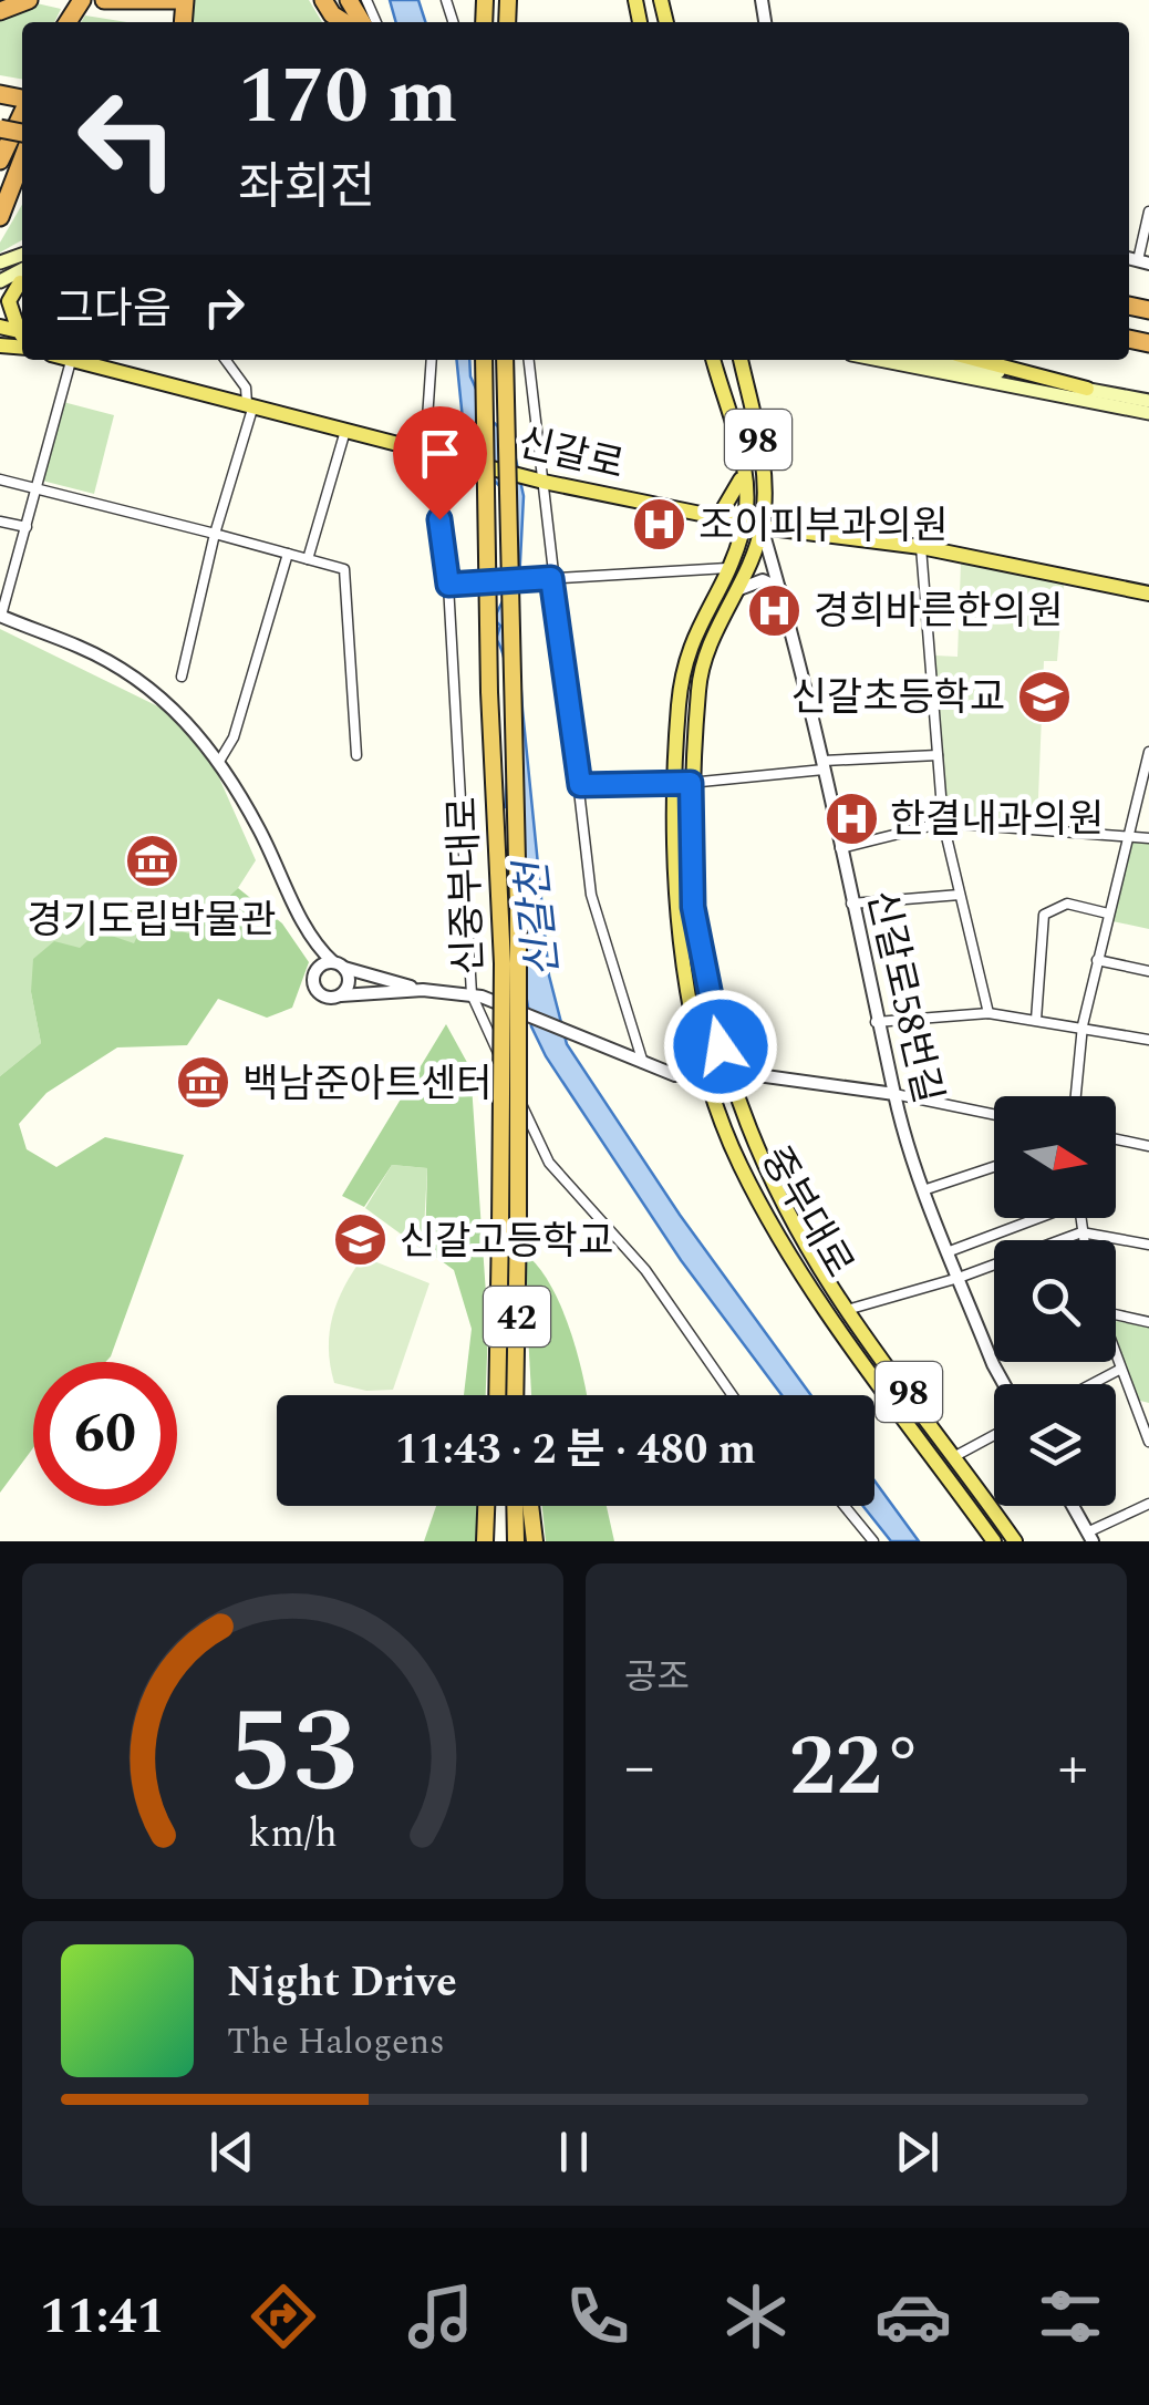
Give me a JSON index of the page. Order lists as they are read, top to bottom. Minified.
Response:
{"streets":{"highway":["신중부대로","42"],"main road":["98","신갈로","중부대로"],"street":["신갈로58번길"]},"crossings":[["신갈로","신갈로58번길"],["신갈로","중부대로"],["신갈로58번길","중부대로"]],"water":["신갈천"],"places":{"hospital":["조이피부과의원","경희바른한의원","한결내과의원"],"school or university":["신갈초등학교","신갈고등학교"],"museum":["경기도립박물관","백남준아트센터"]},"north":"right","page":{"turn":["170 m","좌회전"],"then":"그다음","limit":"60","trip":"11:43 · 2 분 · 480 m","tile":"공조","heat":["−","22°","+"],"song":["Night Drive","The Halogens"],"tabs":"11:41","gauge":["53","km/h"]}}
